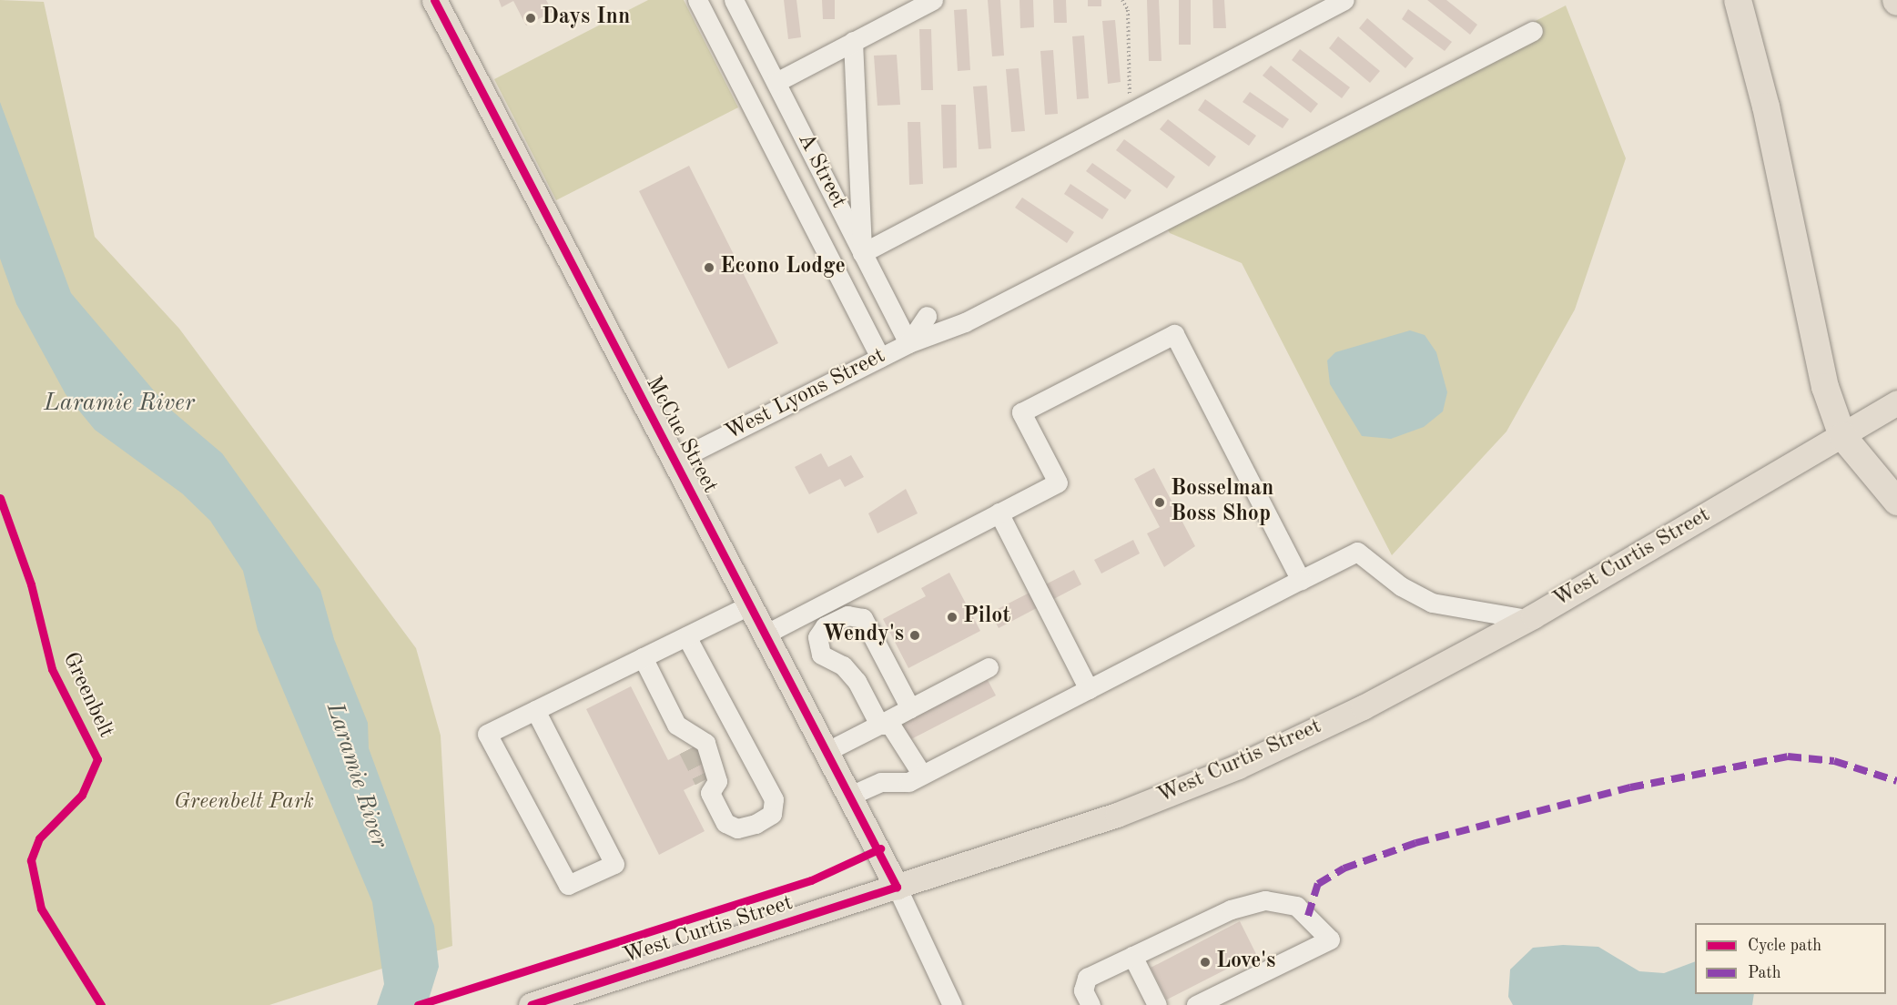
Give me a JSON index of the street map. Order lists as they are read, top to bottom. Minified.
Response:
{"streets":{"main road":["McCue Street","West Curtis Street"],"street":["A Street","West Lyons Street"],"cycle path":["Greenbelt"]},"crossings":[["A Street","West Lyons Street"],["West Lyons Street","McCue Street"],["McCue Street","West Curtis Street"]],"water":["Laramie River"],"parks":["Greenbelt Park"],"places":["Days Inn","Econo Lodge","Bosselman Boss Shop","Pilot","Wendy's","Love's"],"legend":["Cycle path","Path"]}
